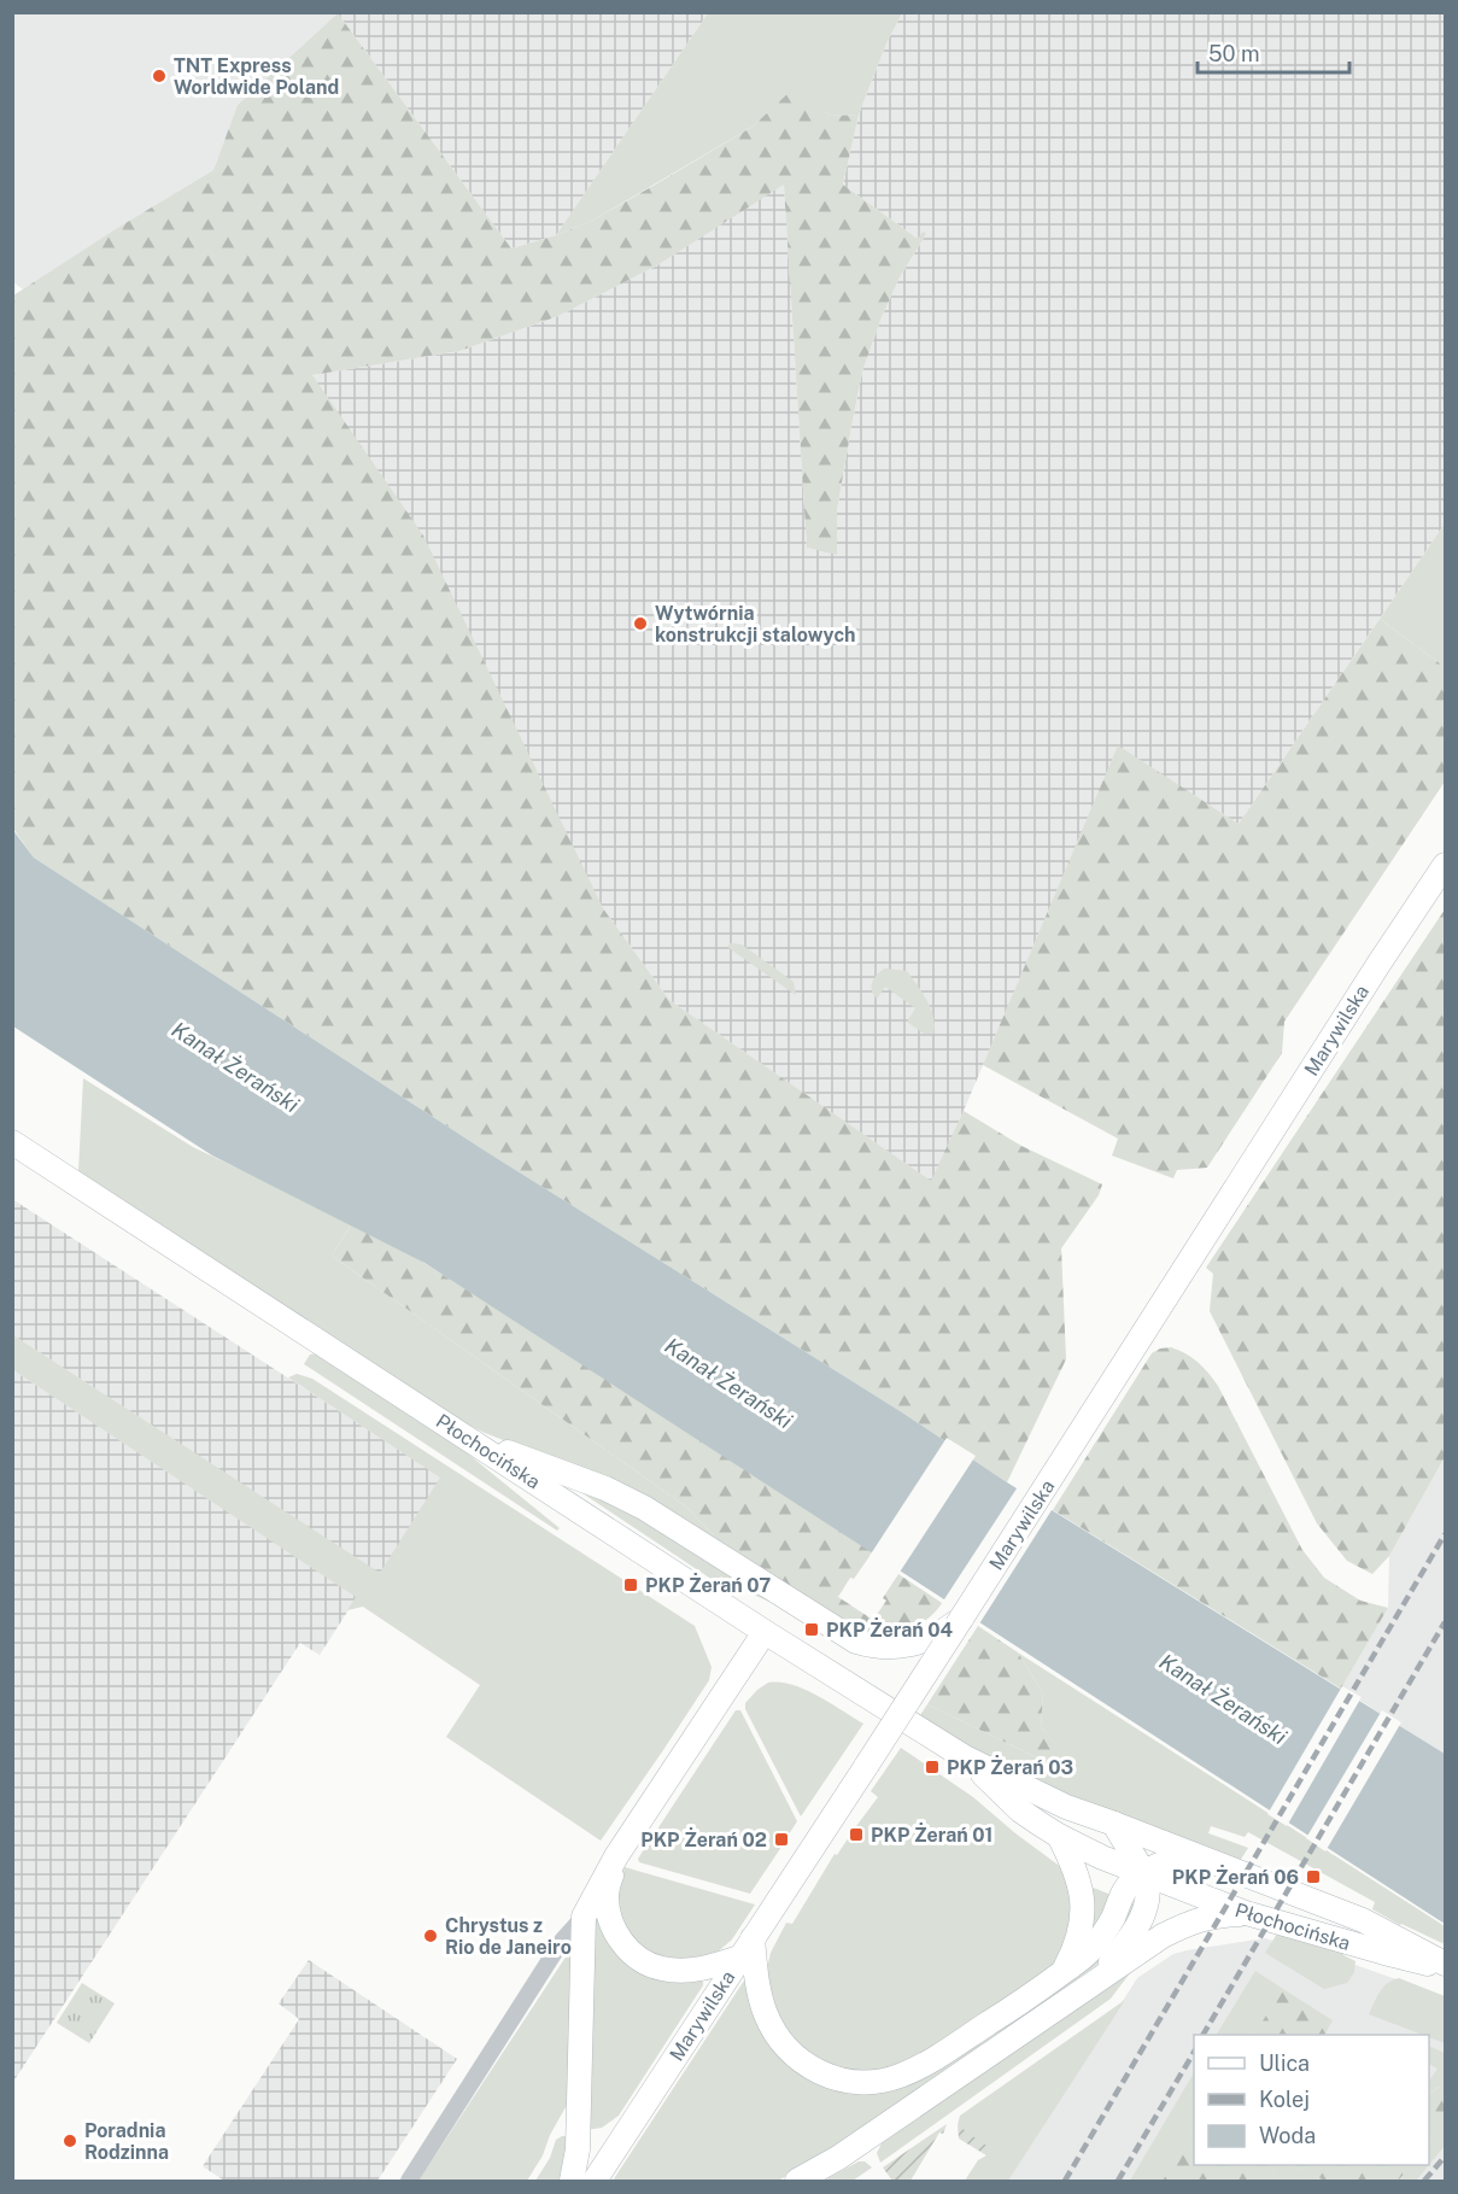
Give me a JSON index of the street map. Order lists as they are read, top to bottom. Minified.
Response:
{"streets":{"main road":["Marywilska","Płochocińska"]},"water":["Kanał Żerański"],"places":{"other":["TNT Express Worldwide Poland","Wytwórnia konstrukcji stalowych","Chrystus z Rio de Janeiro","Poradnia Rodzinna"],"transit":["PKP Żerań 07","PKP Żerań 04","PKP Żerań 03","PKP Żerań 01","PKP Żerań 02","PKP Żerań 06"]},"legend":["Ulica","Kolej","Woda"],"scale_bar":"50 m"}
